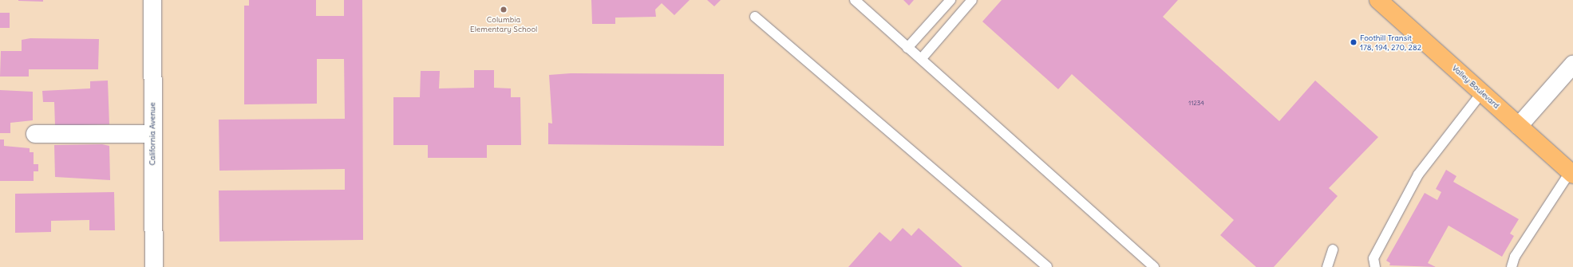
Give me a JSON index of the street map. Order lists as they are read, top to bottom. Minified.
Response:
{"streets":{"main road":["Valley Boulevard"],"street":["California Avenue"]},"places":["Columbia Elementary School","Foothill Transit 178, 194, 270, 282"],"house_numbers":["11234"]}
